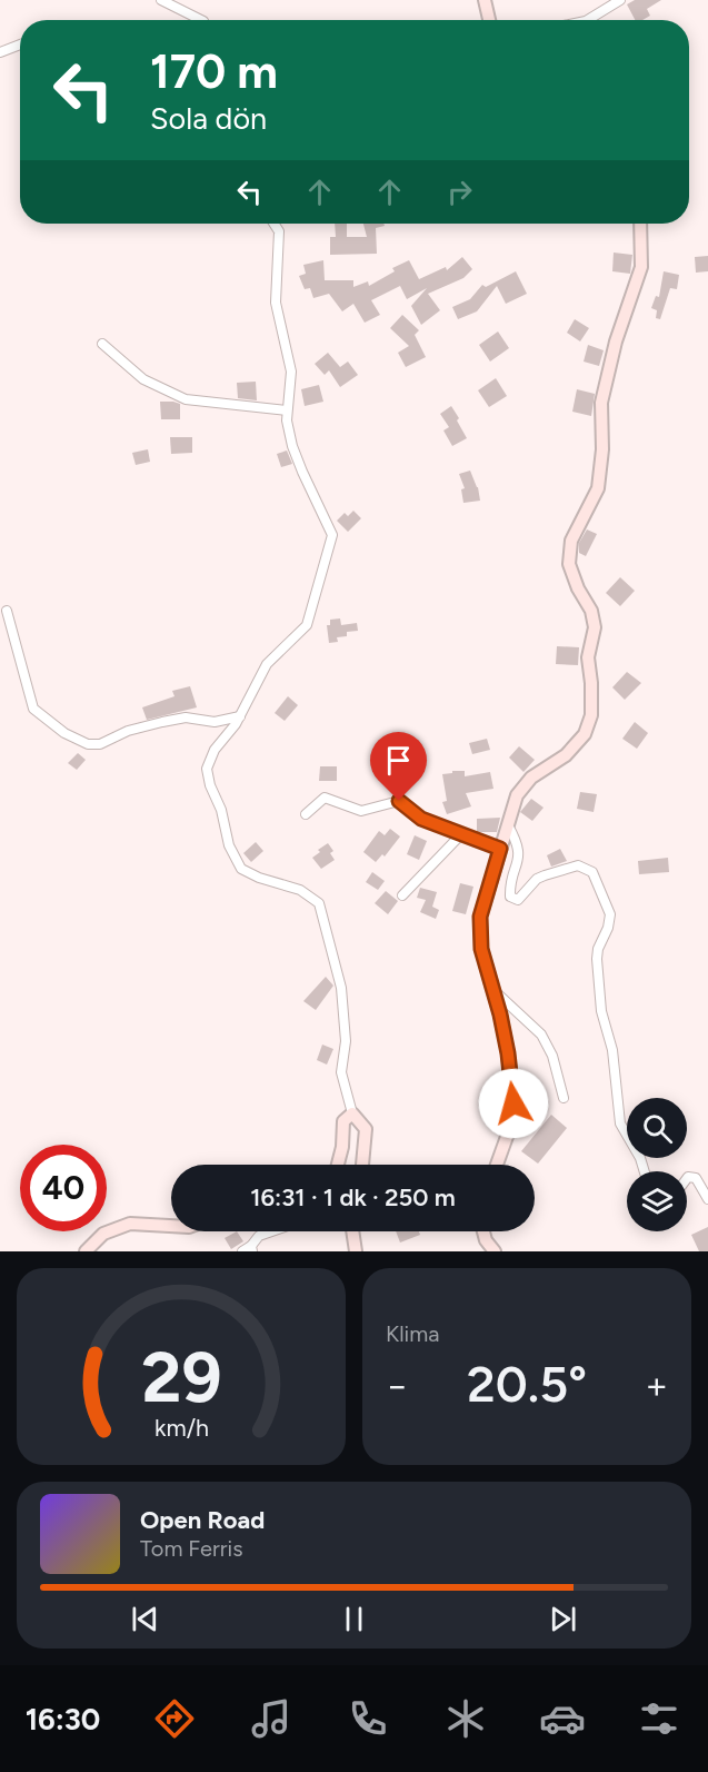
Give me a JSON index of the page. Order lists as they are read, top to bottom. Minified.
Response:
{"page":{"turn":["170 m","Sola dön"],"limit":"40","trip":"16:31 · 1 dk · 250 m","tile":"Klima","heat":["−","20.5°","+"],"song":["Open Road","Tom Ferris"],"tabs":"16:30","gauge":["29","km/h"]}}
